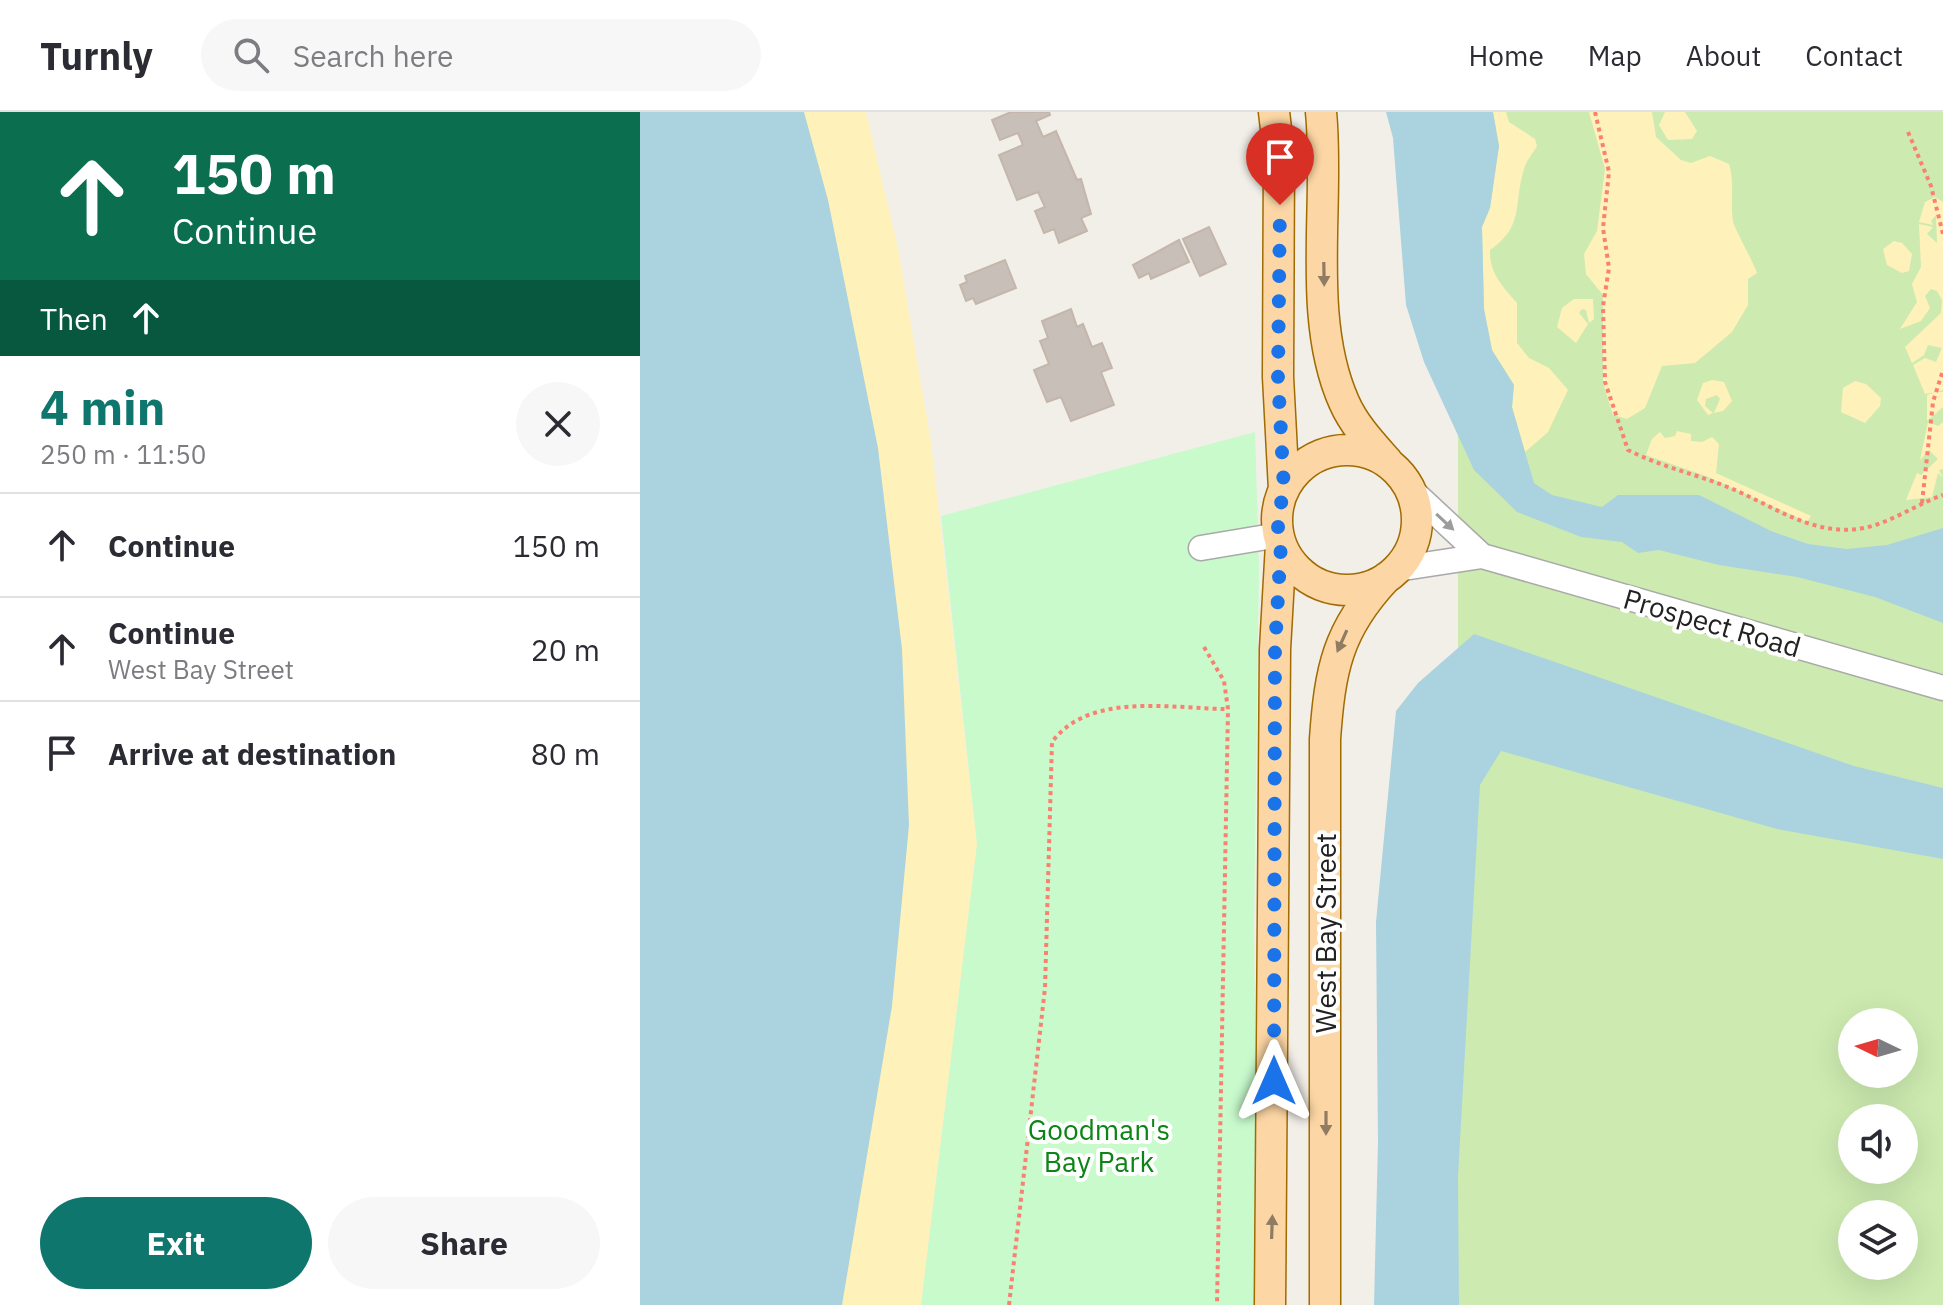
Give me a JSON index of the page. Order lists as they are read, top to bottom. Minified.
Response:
{"streets":{"main road":["West Bay Street"],"street":["Prospect Road"]},"crossings":[["Prospect Road","West Bay Street"]],"parks":["Goodman's Bay Park"],"north":"left","page":{"header":"Turnly","search":"Search here","nav":["Home","Map","About","Contact"],"turn":["150 m","Continue"],"then":"Then","heading":["4 min","250 m · 11:50"],"list":[{"name":"Continue","value":"150 m"},{"name":"Continue","note":"West Bay Street","value":"20 m"},{"name":"Arrive at destination","value":"80 m"}],"buttons":["Exit","Share"]}}
